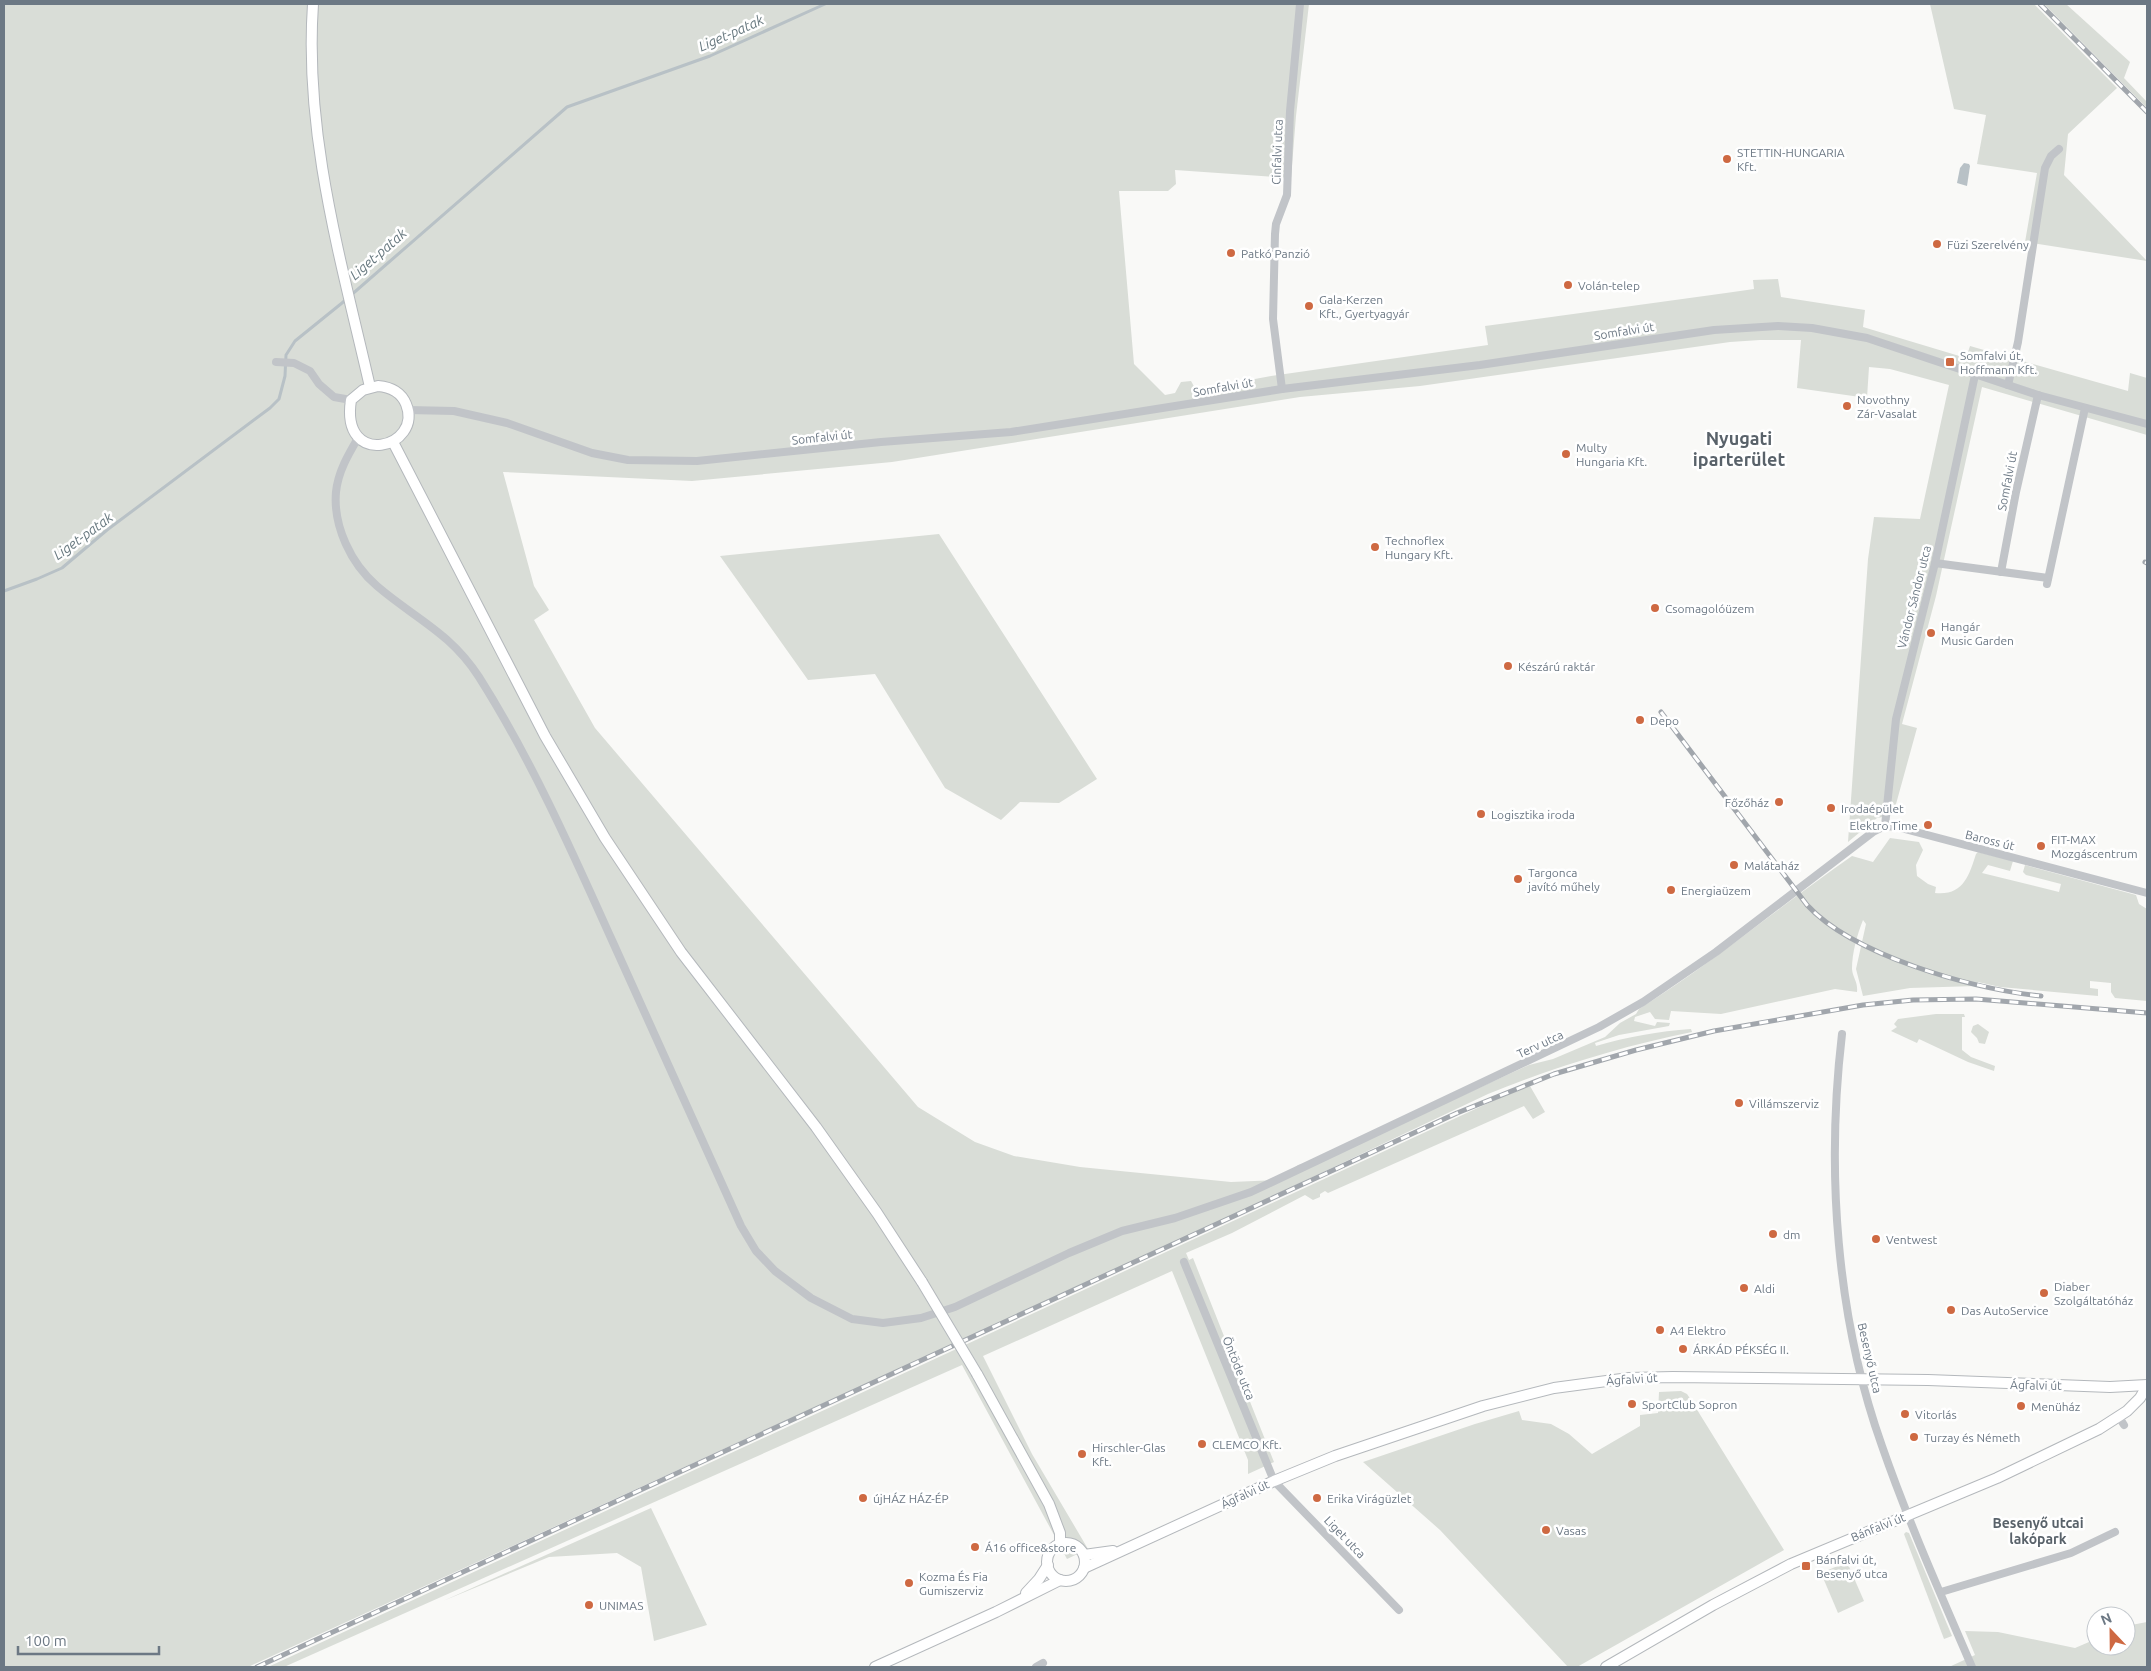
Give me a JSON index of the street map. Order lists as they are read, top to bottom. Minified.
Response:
{"streets":{"main road":["Ágfalvi út","Bánfalvi út"],"street":["Cinfalvi utca","Somfalvi út","Vándor Sándor utca","Baross út","Terv utca","Besenyő utca","Öntöde utca","Liget utca"]},"crossings":[["Cinfalvi utca","Somfalvi út"],["Somfalvi út","Vándor Sándor utca"],["Somfalvi út","Terv utca"],["Vándor Sándor utca","Baross út"],["Vándor Sándor utca","Terv utca"],["Baross út","Terv utca"],["Besenyő utca","Ágfalvi út"],["Besenyő utca","Bánfalvi út"],["Öntöde utca","Ágfalvi út"],["Öntöde utca","Liget utca"],["Ágfalvi út","Bánfalvi út"],["Ágfalvi út","Liget utca"]],"districts":["Nyugati iparterület","Besenyő utcai lakópark"],"water":["Liget-patak"],"places":{"other":["STETTIN-HUNGARIA Kft.","Füzi Szerelvény","Patkó Panzió","Volán-telep","Gala-Kerzen Kft., Gyertyagyár","Novothny Zár-Vasalat","Multy Hungaria Kft.","Technoflex Hungary Kft.","Csomagolóüzem","Hangár Music Garden","Készárú raktár","Depo","Főzőház","Irodaépület","Logisztika iroda","Elektro Time","FIT-MAX Mozgáscentrum","Malátaház","Targonca javító műhely","Energiaüzem","Villámszerviz","dm","Ventwest","Aldi","Diaber Szolgáltatóház","Das AutoService","A4 Elektro","ÁRKÁD PÉKSÉG II.","SportClub Sopron","Menüház","Vitorlás","Turzay és Németh","CLEMCO Kft.","Hirschler-Glas Kft.","újHÁZ HÁZ-ÉP","Erika Virágüzlet","Vasas","Á16 office&store","Kozma És Fia Gumiszerviz","UNIMAS"],"transit":["Somfalvi út, Hoffmann Kft.","Bánfalvi út, Besenyő utca"]},"scale_bar":"100 m","north":"top"}
